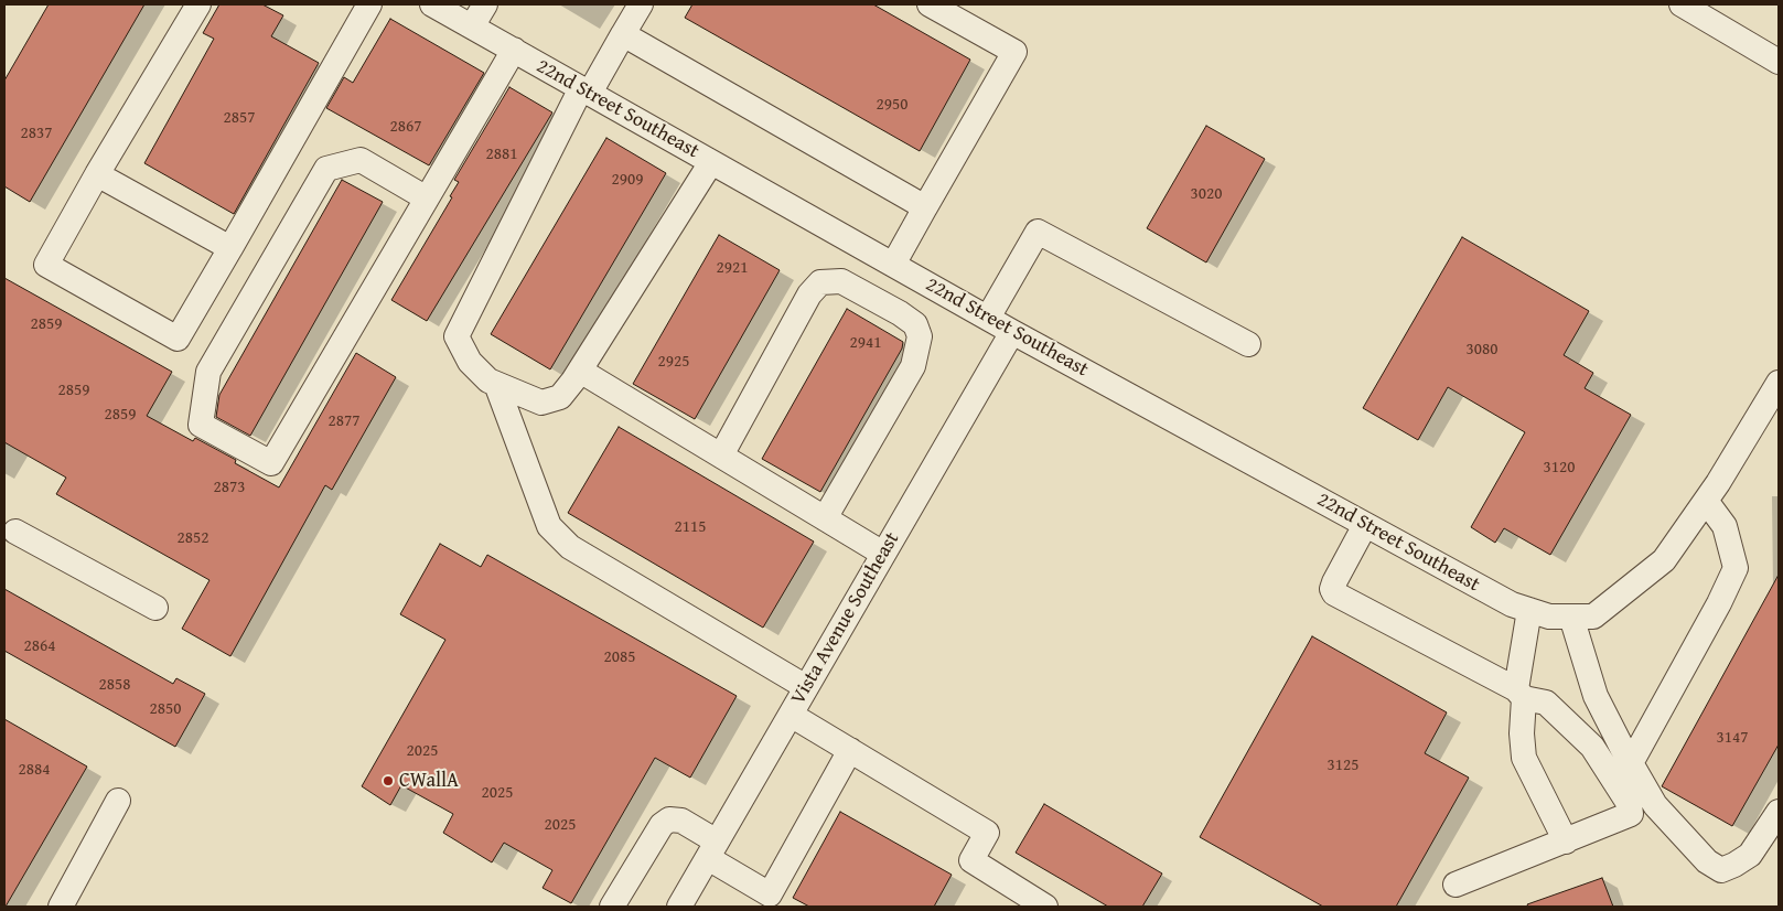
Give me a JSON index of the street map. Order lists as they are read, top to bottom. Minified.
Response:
{"streets":{"street":["22nd Street Southeast","Vista Avenue Southeast"]},"crossings":[["22nd Street Southeast","Vista Avenue Southeast"]],"places":["CWallA"],"house_numbers":["2950","2857","2867","2837","2881","2909","3020","2921","2859","2941","3080","2925","2859","2859","2877","3120","2873","2115","2852","2864","2085","2858","2850","3147","2025","3125","2884","2025","2025"]}
